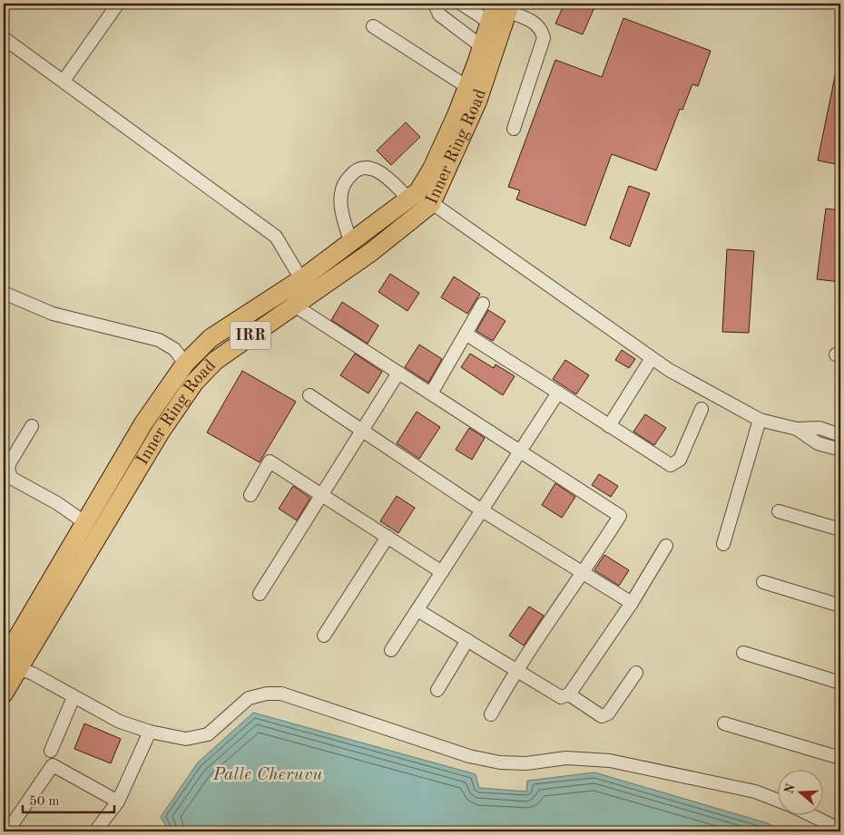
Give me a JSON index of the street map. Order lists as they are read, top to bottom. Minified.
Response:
{"streets":{"highway":["Inner Ring Road","IRR"]},"water":["Palle Cheruvu"],"scale_bar":"50 m","north":"left"}
